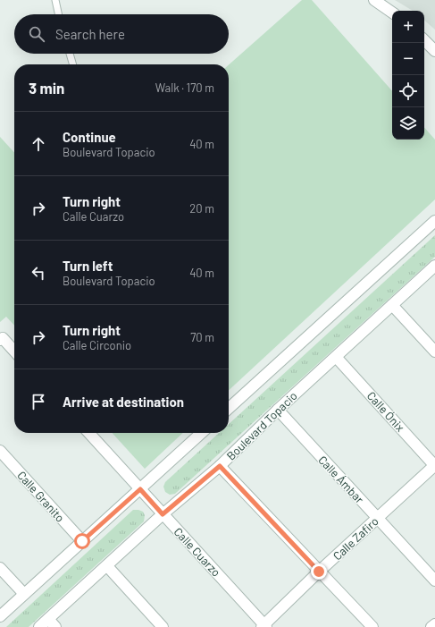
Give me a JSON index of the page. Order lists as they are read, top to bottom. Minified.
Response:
{"streets":{"street":["Calle Ónix","Boulevard Topacio","Calle Ámbar","Calle Granito","Calle Zafiro","Calle Cuarzo"]},"crossings":[["Calle Ónix","Boulevard Topacio"],["Calle Ónix","Calle Zafiro"],["Boulevard Topacio","Calle Ámbar"],["Boulevard Topacio","Calle Cuarzo"],["Calle Ámbar","Calle Zafiro"],["Calle Zafiro","Calle Cuarzo"]],"page":{"map_buttons":["+","−"],"search":"Search here","heading":["3 min","Walk · 170 m"],"list":[["Continue","Boulevard Topacio","40 m"],["Turn right","Calle Cuarzo","20 m"],["Turn left","Boulevard Topacio","40 m"],["Turn right","Calle Circonio","70 m"],"Arrive at destination"]}}
